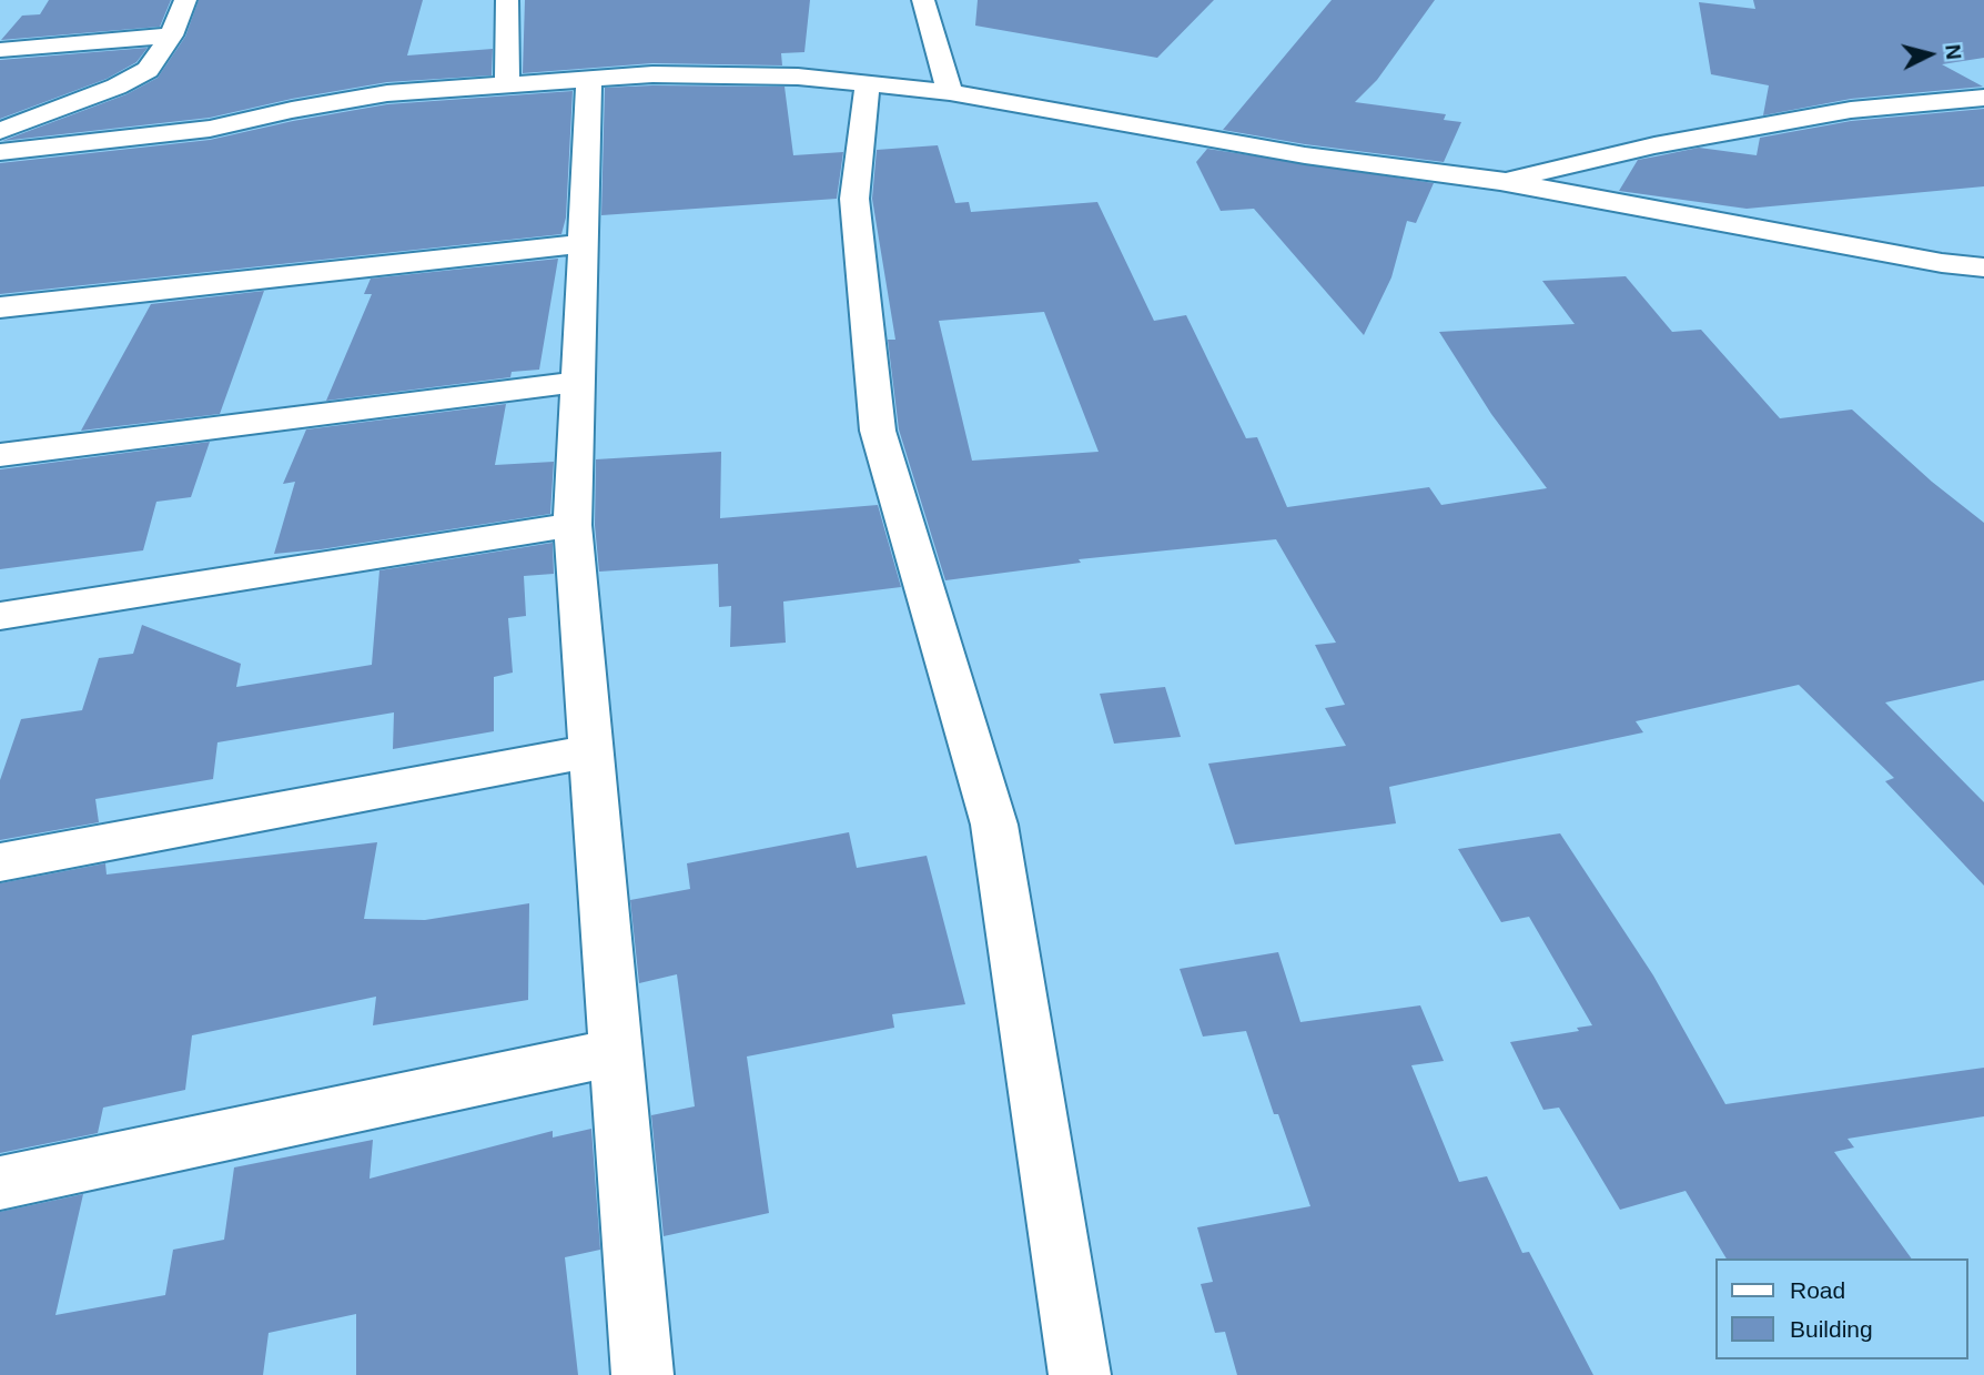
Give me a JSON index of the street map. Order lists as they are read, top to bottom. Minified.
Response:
{"legend":["Road","Building"],"north":"right"}
